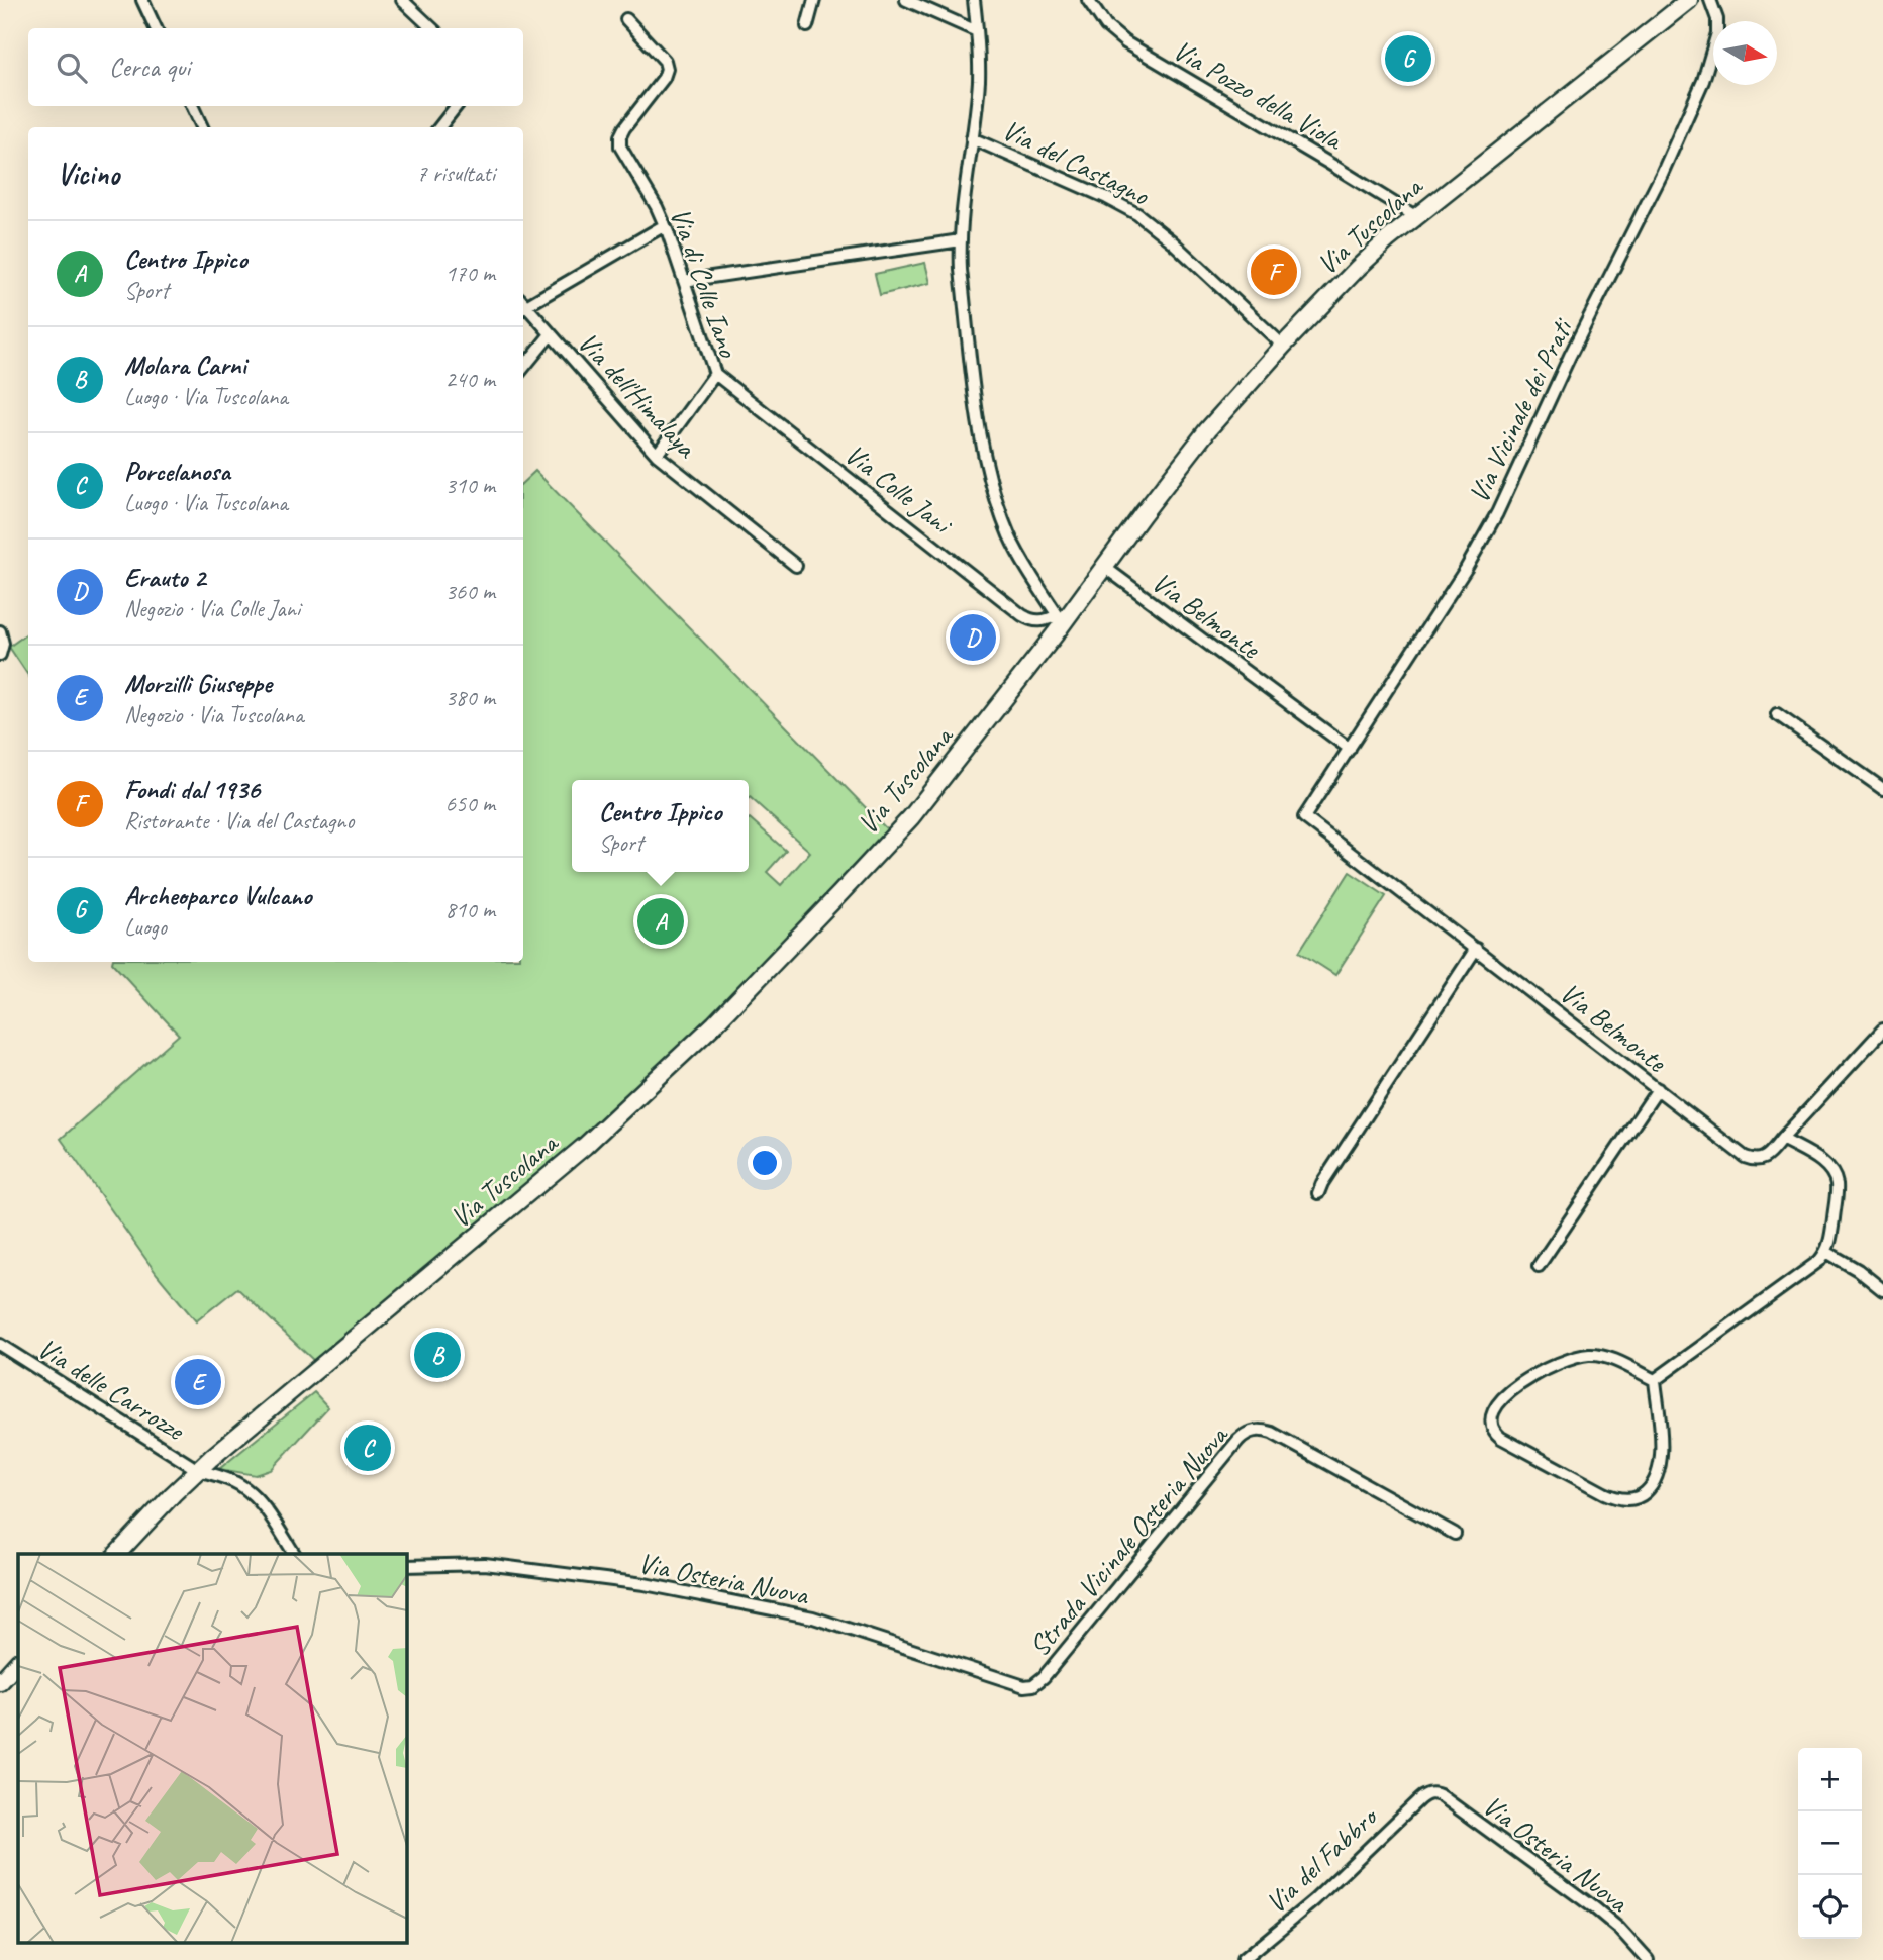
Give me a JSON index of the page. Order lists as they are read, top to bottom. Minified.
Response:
{"streets":{"main road":["Via Tuscolana"],"street":["Via Pozzo della Viola","Via del Castagno","Via di Colle Iano","Via dell'Himalaya","Via Vicinale dei Prati","Via Colle Jani","Via Belmonte","Via delle Carrozze","Strada Vicinale Osteria Nuova","Via Osteria Nuova","Via del Fabbro"]},"crossings":[["Via Pozzo della Viola","Via Tuscolana"],["Via del Castagno","Via Tuscolana"],["Via Tuscolana","Via Colle Jani"],["Via Tuscolana","Via Belmonte"],["Via Tuscolana","Via delle Carrozze"],["Via di Colle Iano","Via dell'Himalaya"],["Via di Colle Iano","Via Colle Jani"],["Via Vicinale dei Prati","Via Belmonte"],["Strada Vicinale Osteria Nuova","Via Osteria Nuova"],["Via Osteria Nuova","Via del Fabbro"]],"north":"right","page":{"search":"Cerca qui","pins":["G","F","D","A","B","E","C"],"heading":["Vicino","7 risultati"],"list":[{"mark":"A","name":"Centro Ippico","note":"Sport","value":"170 m"},{"mark":"B","name":"Molara Carni","note":"Luogo · Via Tuscolana","value":"240 m"},{"mark":"C","name":"Porcelanosa","note":"Luogo · Via Tuscolana","value":"310 m"},{"mark":"D","name":"Erauto 2","note":"Negozio · Via Colle Jani","value":"360 m"},{"mark":"E","name":"Morzilli Giuseppe","note":"Negozio · Via Tuscolana","value":"380 m"},{"mark":"F","name":"Fondi dal 1936","note":"Ristorante · Via del Castagno","value":"650 m"},{"mark":"G","name":"Archeoparco Vulcano","note":"Luogo","value":"810 m"}],"popup":["Centro Ippico","Sport"],"map_buttons":["+","−"]}}
